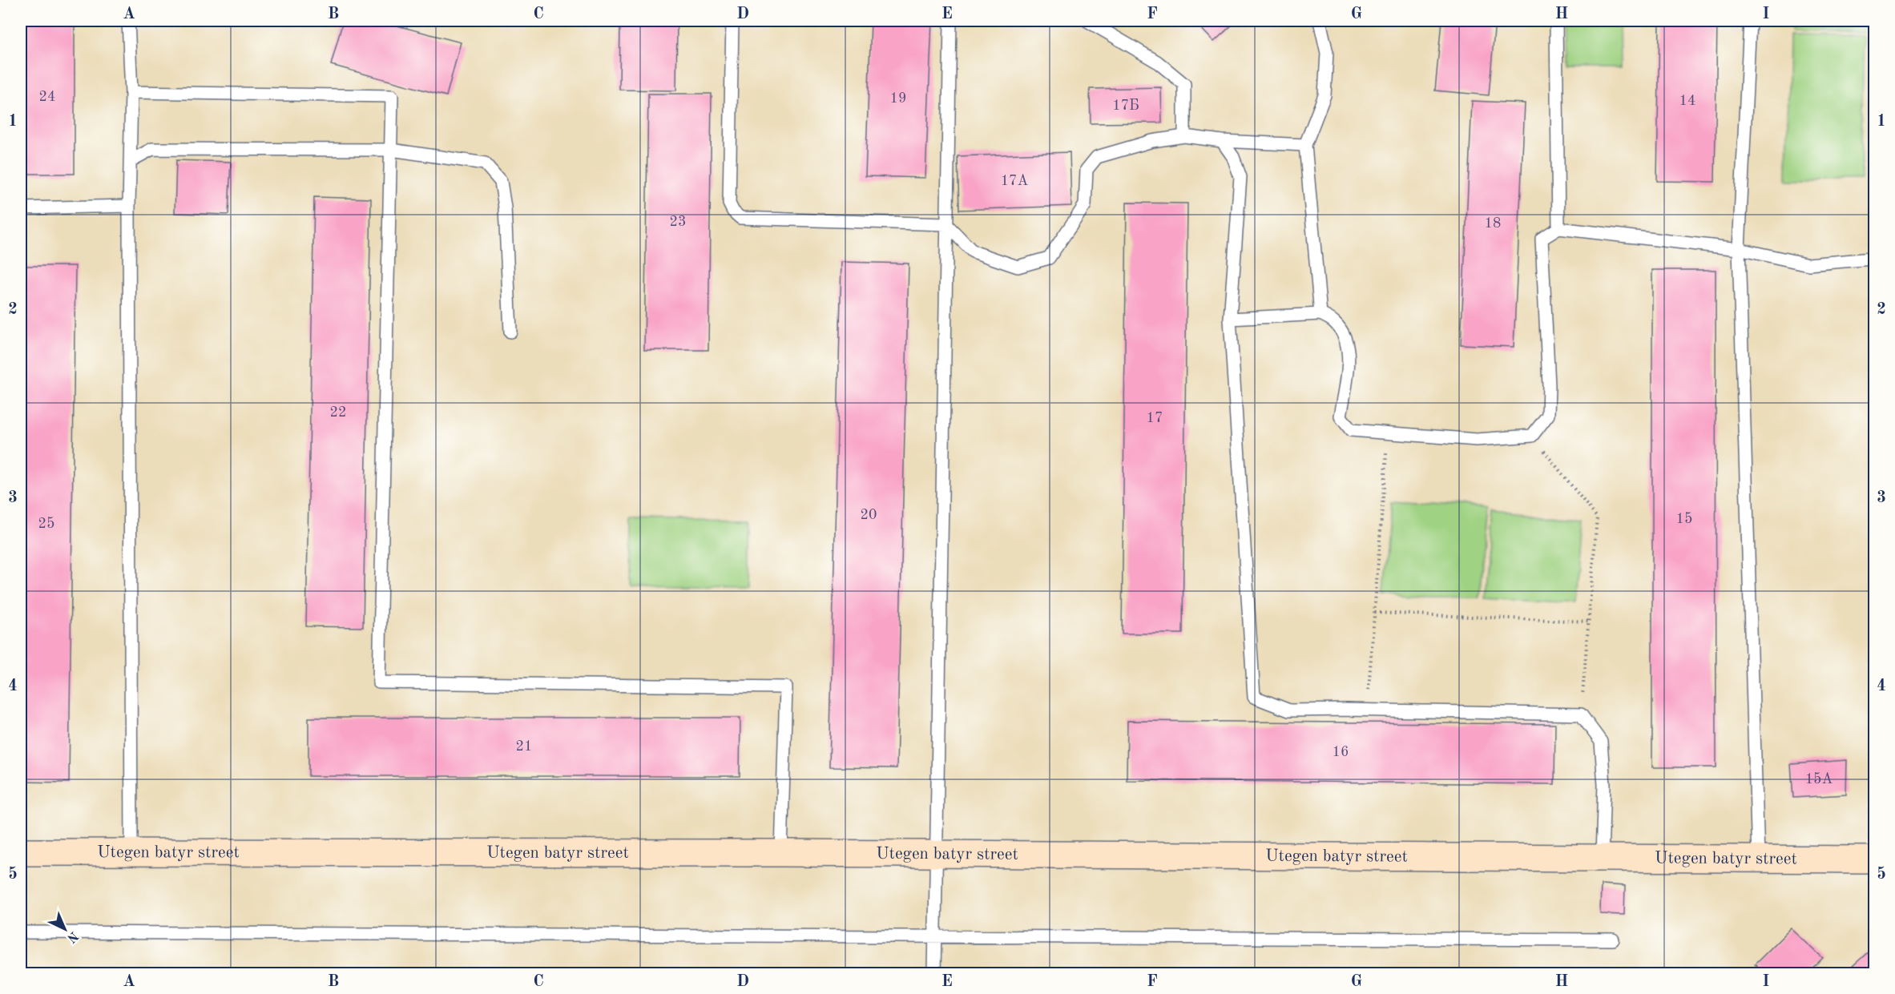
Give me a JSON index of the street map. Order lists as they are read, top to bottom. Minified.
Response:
{"streets":{"street":["Utegen batyr street"]},"house_numbers":["24","19","14","17Б","17А","23","18","22","17","20","15","25","21","16","15А"],"north":"bottom right","grid":{"columns":["A","B","C","D","E","F","G","H","I"],"rows":["1","2","3","4","5"]}}
